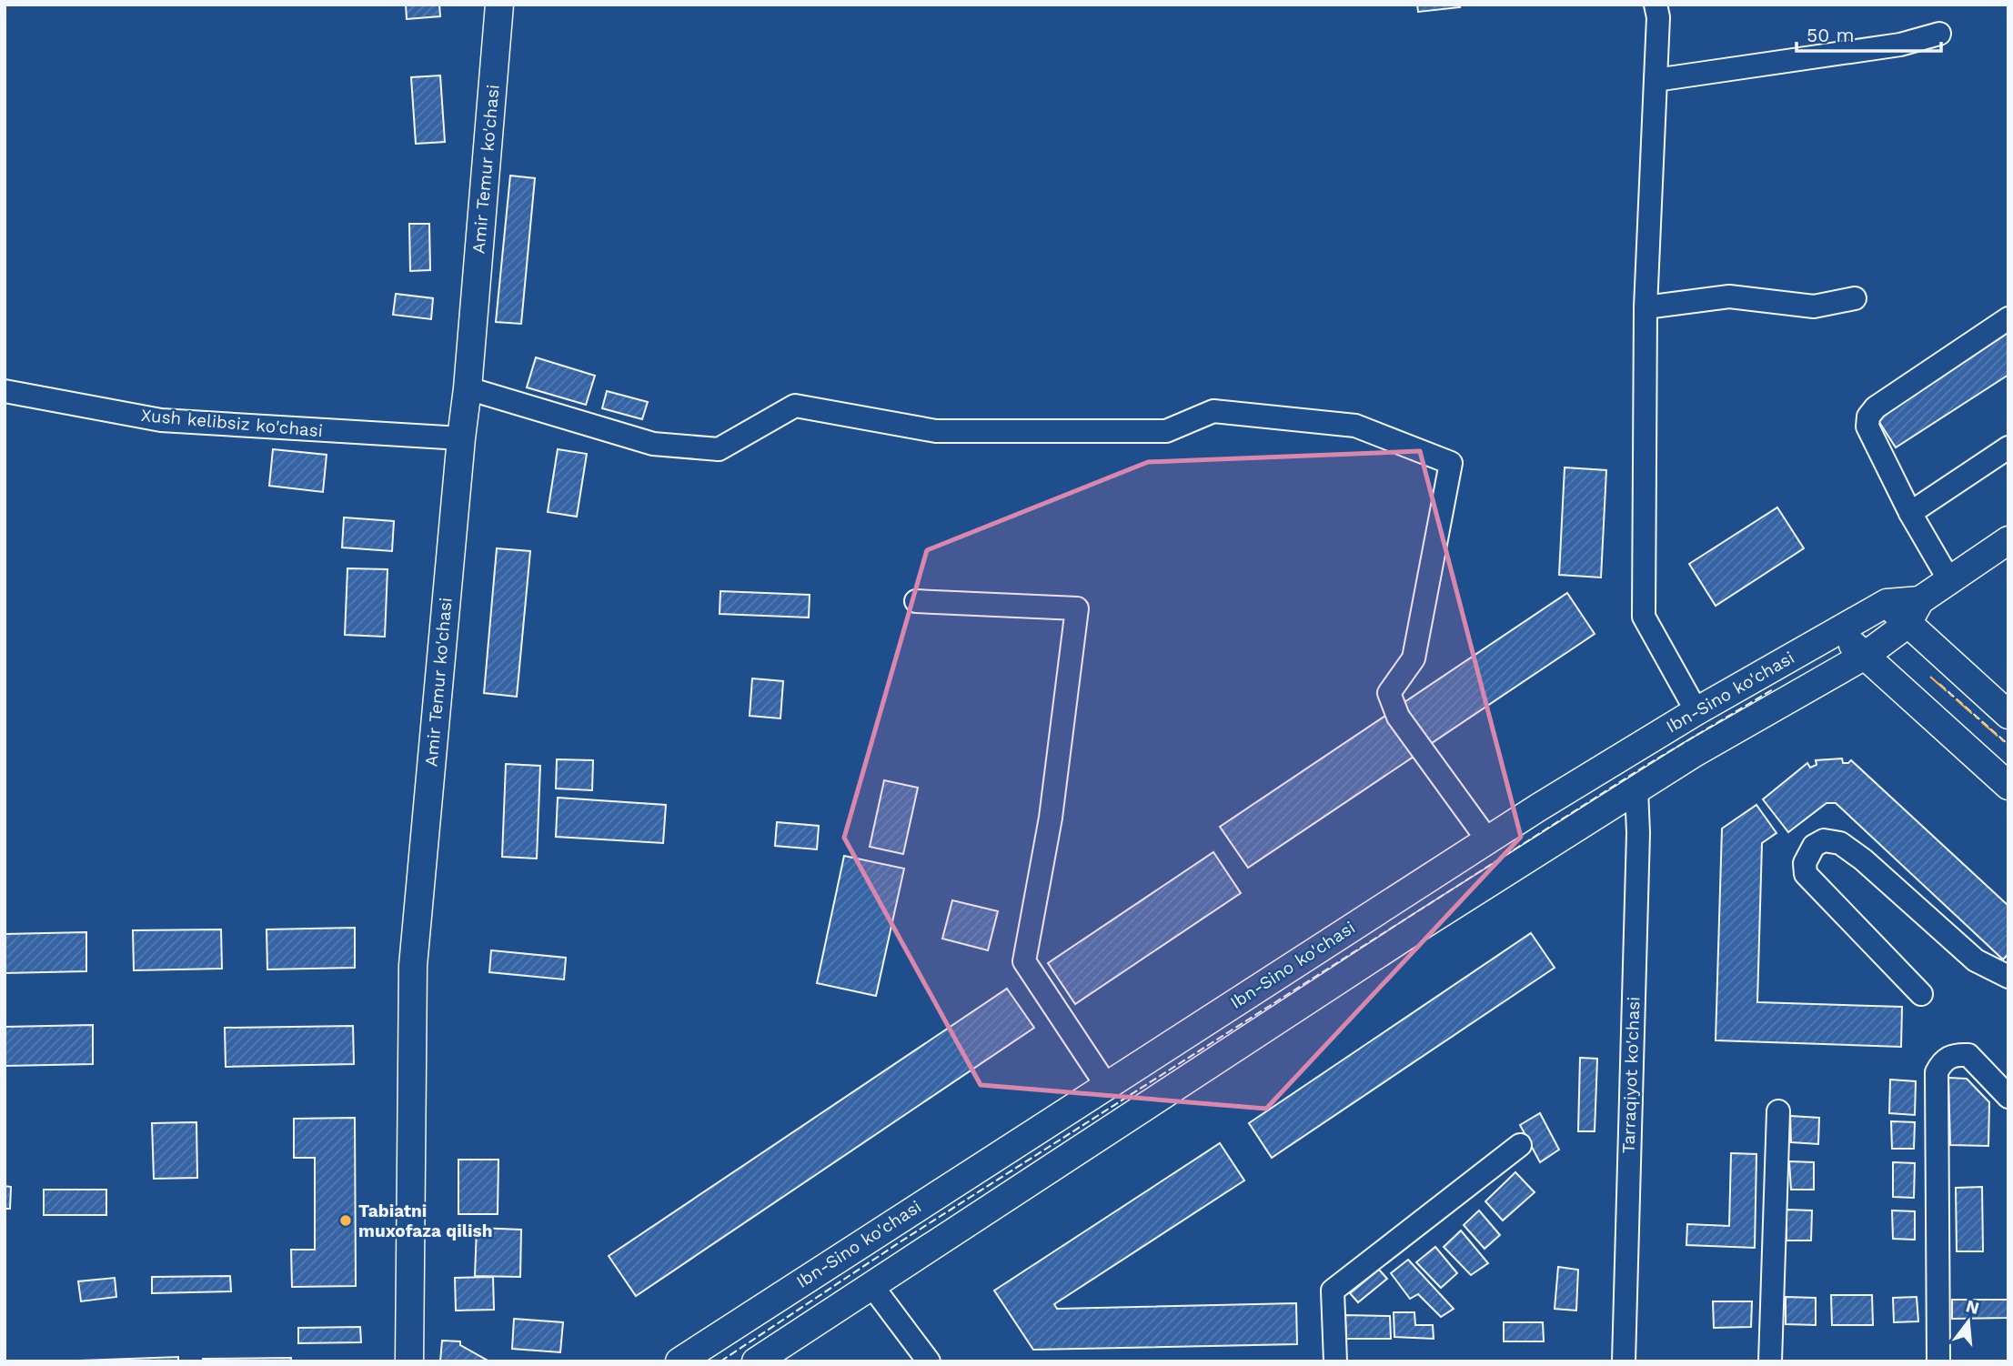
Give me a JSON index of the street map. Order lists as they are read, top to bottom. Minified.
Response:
{"streets":{"main road":["Amir Temur ko'chasi","Ibn-Sino ko'chasi"],"street":["Xush kelibsiz ko'chasi","Tarraqiyot ko'chasi"]},"crossings":[["Amir Temur ko'chasi","Xush kelibsiz ko'chasi"],["Ibn-Sino ko'chasi","Tarraqiyot ko'chasi"]],"places":["Tabiatni muxofaza qilish"],"scale_bar":"50 m","north":"top"}
